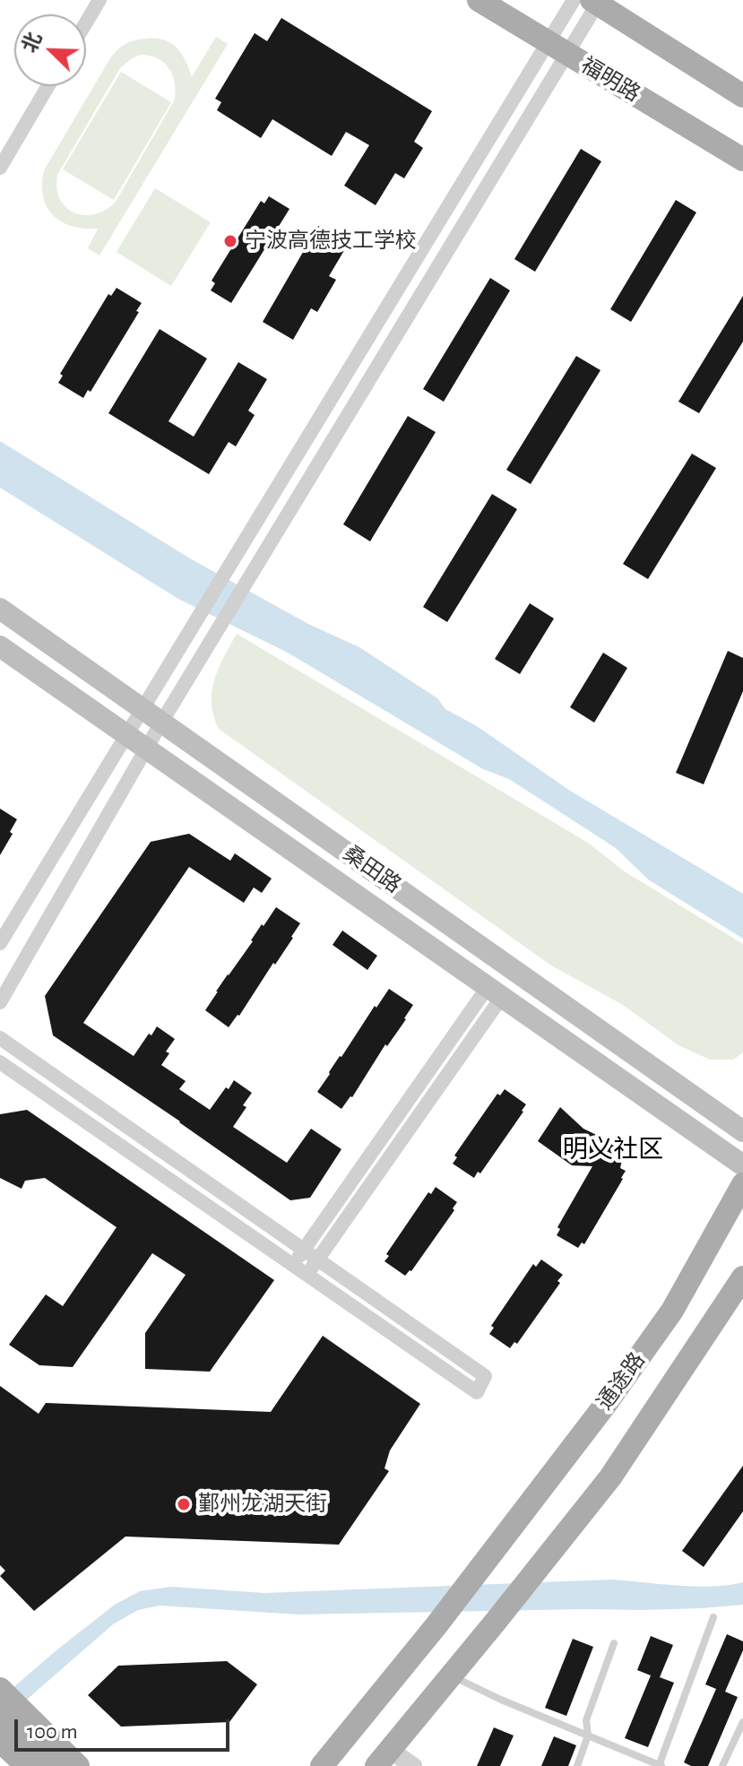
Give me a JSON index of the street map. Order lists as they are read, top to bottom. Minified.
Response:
{"streets":{"main road":["福明路","桑田路","通途路"]},"districts":["明义社区"],"places":["宁波高德技工学校","鄞州龙湖天街"],"scale_bar":"100 m","north":"top left"}
